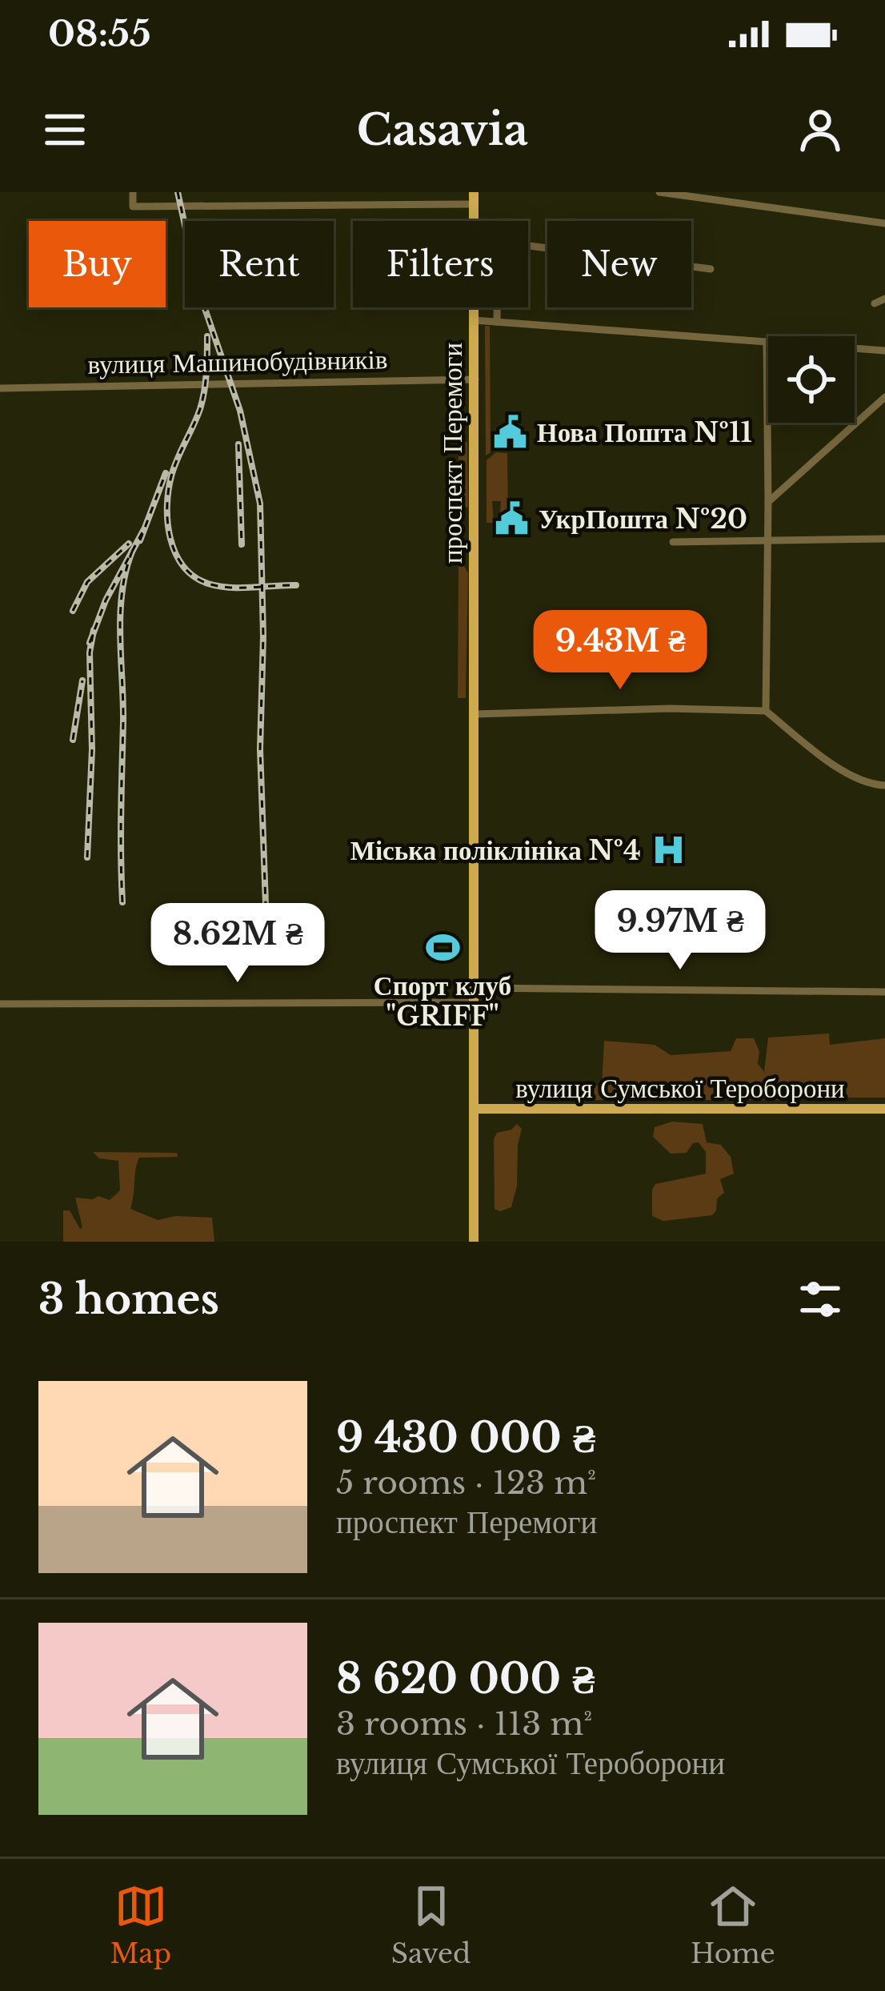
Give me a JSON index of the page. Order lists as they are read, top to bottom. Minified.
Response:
{"streets":{"main road":["проспект Перемоги","вулиця Сумської Тероборони"],"street":["вулиця Машинобудівників"]},"crossings":[["вулиця Машинобудівників","проспект Перемоги"],["проспект Перемоги","вулиця Сумської Тероборони"]],"places":{"public building":["Нова Пошта №11","УкрПошта №20"],"hospital":["Міська поліклініка №4"],"sports":["Спорт клуб \"GRIFF\""]},"page":{"status":"08:55","header":"Casavia","chip":["Buy","Rent","Filters","New"],"price":["9.43M ₴","9.97M ₴","8.62M ₴"],"heading":"3 homes","list":[{"name":"9 430 000 ₴","note":"5 rooms · 123 m² · проспект Перемоги"},{"name":"8 620 000 ₴","note":"3 rooms · 113 m² · вулиця Сумської Тероборони"}],"tabs":["Map","Saved","Home"]}}
